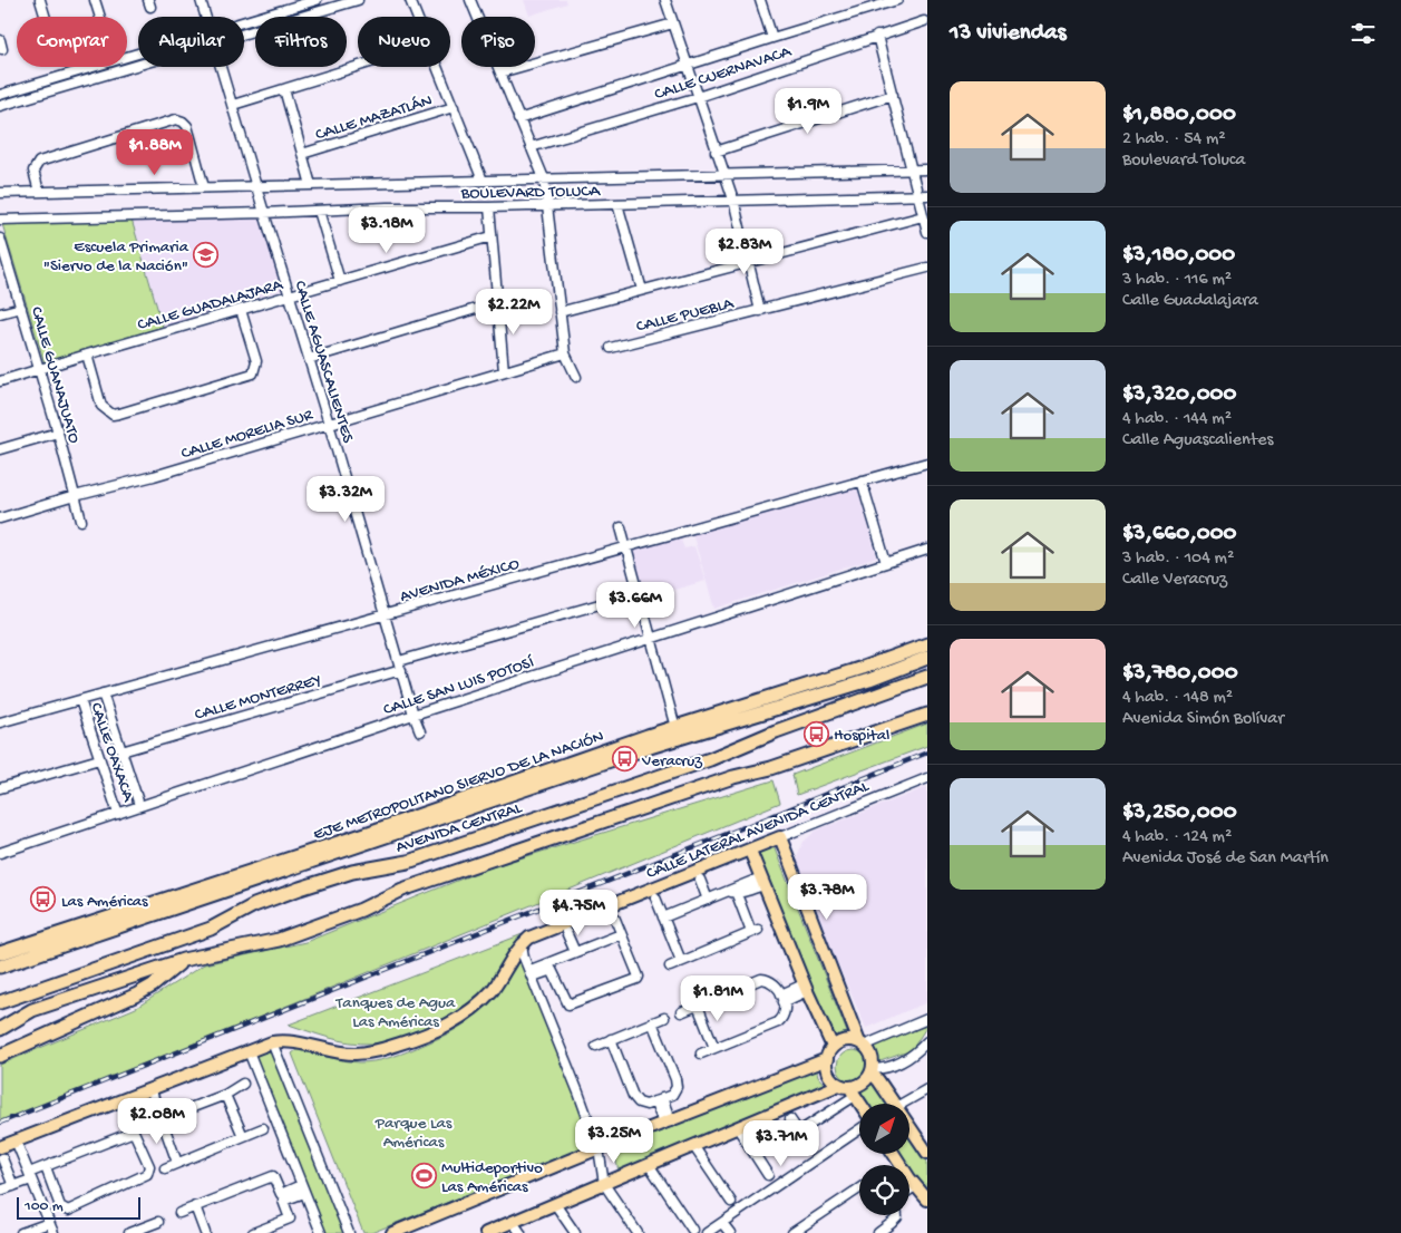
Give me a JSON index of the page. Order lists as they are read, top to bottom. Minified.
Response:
{"streets":{"highway":["EJE METROPOLITANO SIERVO DE LA NACIÓN","AVENIDA CENTRAL"],"main road":["CALLE LATERAL AVENIDA CENTRAL"],"street":["CALLE CUERNAVACA","CALLE MAZATLÁN","BOULEVARD TOLUCA","CALLE GUADALAJARA","CALLE PUEBLA","CALLE AGUASCALIENTES","CALLE GUANAJUATO","CALLE MORELIA SUR","AVENIDA MÉXICO","CALLE SAN LUIS POTOSÍ","CALLE MONTERREY","CALLE OAXACA"]},"crossings":[["BOULEVARD TOLUCA","CALLE AGUASCALIENTES"],["CALLE GUADALAJARA","CALLE AGUASCALIENTES"],["CALLE GUADALAJARA","CALLE GUANAJUATO"],["CALLE AGUASCALIENTES","CALLE MORELIA SUR"],["CALLE AGUASCALIENTES","AVENIDA MÉXICO"],["CALLE AGUASCALIENTES","CALLE SAN LUIS POTOSÍ"],["CALLE AGUASCALIENTES","CALLE MONTERREY"],["CALLE GUANAJUATO","CALLE MORELIA SUR"],["AVENIDA MÉXICO","CALLE OAXACA"],["CALLE SAN LUIS POTOSÍ","CALLE OAXACA"]],"parks":["Tanques de Agua Las Américas","Parque Las Américas"],"places":{"school or university":["Escuela Primaria \"Siervo de la Nación\""],"bus stop":["Hospital","Veracruz","Las Américas"],"sports":["Multideportivo Las Américas"]},"scale_bar":"100 m","north":"top right","page":{"heading":"13 viviendas","chip":["Comprar","Alquilar","Filtros","Nuevo","Piso"],"list":[{"name":"$1,880,000","note":"2 hab. · 54 m² · Boulevard Toluca"},{"name":"$3,180,000","note":"3 hab. · 116 m² · Calle Guadalajara"},{"name":"$3,320,000","note":"4 hab. · 144 m² · Calle Aguascalientes"},{"name":"$3,660,000","note":"3 hab. · 104 m² · Calle Veracruz"},{"name":"$3,780,000","note":"4 hab. · 148 m² · Avenida Simón Bolívar"},{"name":"$3,250,000","note":"4 hab. · 124 m² · Avenida José de San Martín"}],"price":["$1.9M","$1.88M","$3.18M","$2.83M","$2.22M","$3.32M","$3.66M","$3.78M","$4.75M","$1.81M","$2.08M","$3.25M","$3.71M"],"scale":"100 m"}}
